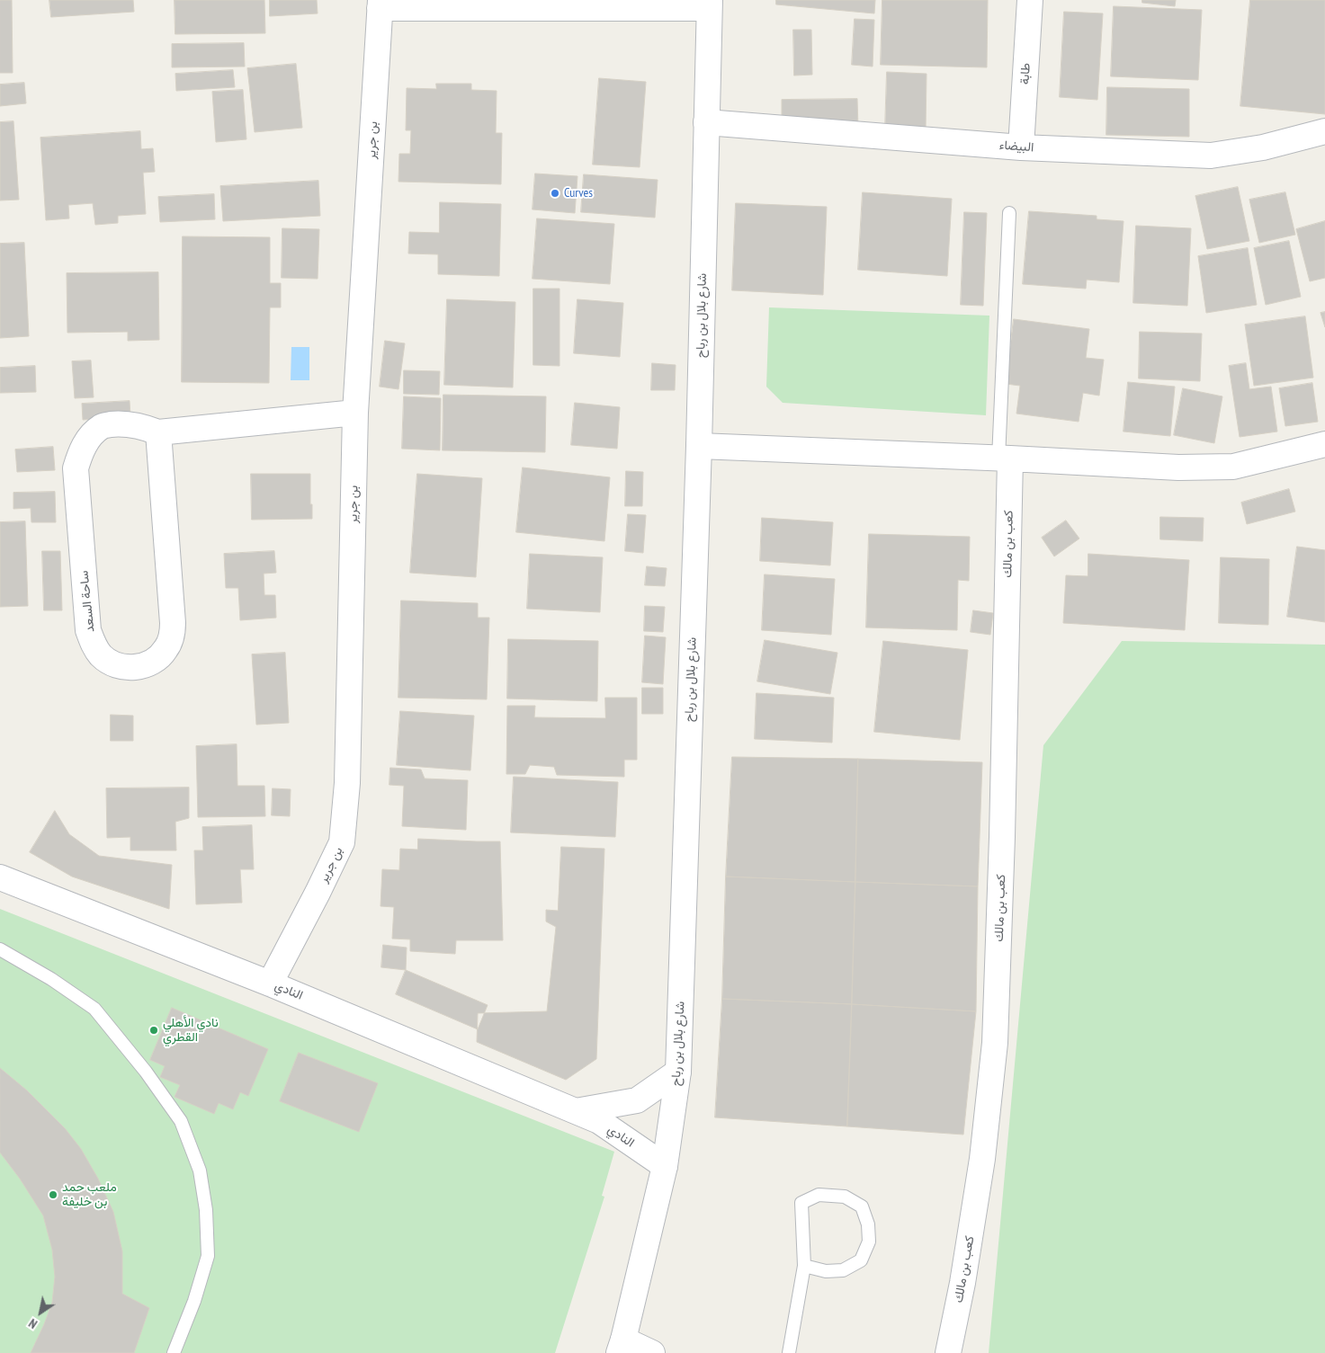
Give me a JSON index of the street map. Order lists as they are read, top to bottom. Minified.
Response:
{"streets":{"street":["طابة","بن جرير","البيضاء","شارع بلال بن رباح","كعب بن مالك","ساحة السعد","النادي"]},"crossings":[["طابة","البيضاء"],["بن جرير","شارع بلال بن رباح"],["بن جرير","ساحة السعد"],["بن جرير","النادي"],["البيضاء","شارع بلال بن رباح"],["شارع بلال بن رباح","النادي"]],"places":["Curves","نادي الأهلي القطري","ملعب حمد بن خليفة"],"north":"bottom left"}
